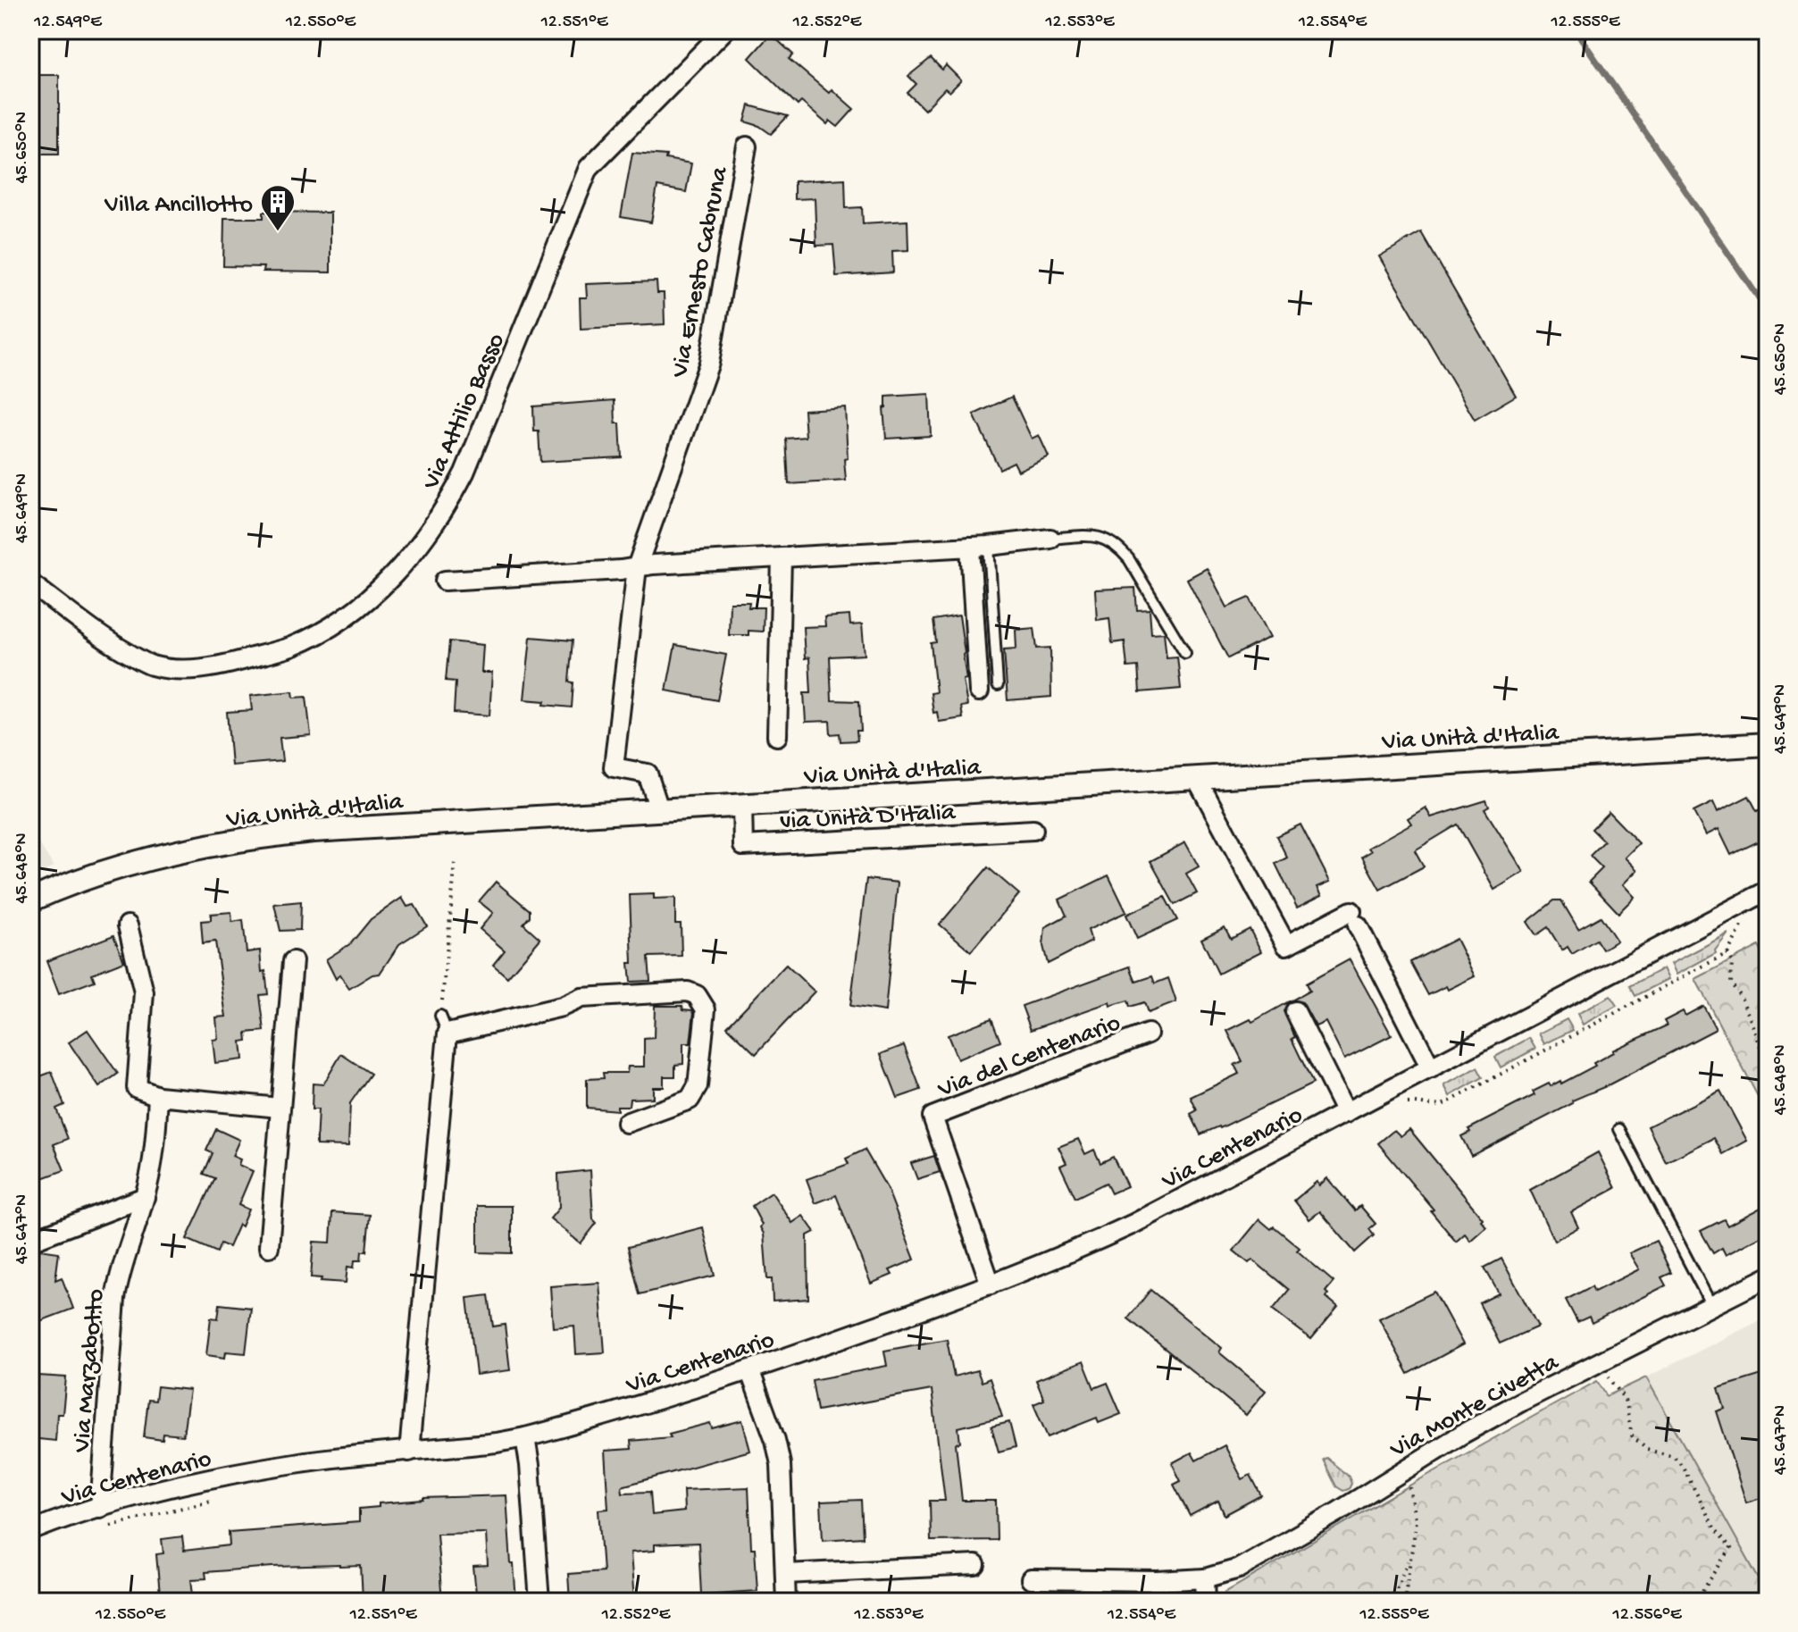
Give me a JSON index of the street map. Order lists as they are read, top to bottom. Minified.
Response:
{"streets":{"street":["Via Ernesto Cabruna","Via Attilio Basso","Via Unità d'Italia","via Unità D'Italia","Via del Centenario","Via Centenario","Via Marzabotto","Via Monte Civetta"]},"crossings":[["Via Ernesto Cabruna","Via Unità d'Italia"],["Via Unità d'Italia","via Unità D'Italia"],["Via del Centenario","Via Centenario"],["Via Centenario","Via Marzabotto"]],"places":{"building":["Villa Ancillotto"]},"coordinates":["12.549°E","12.550°E","12.551°E","12.552°E","12.553°E","12.554°E","12.555°E","45.650°N","45.649°N","45.648°N","45.647°N","12.556°E"]}
